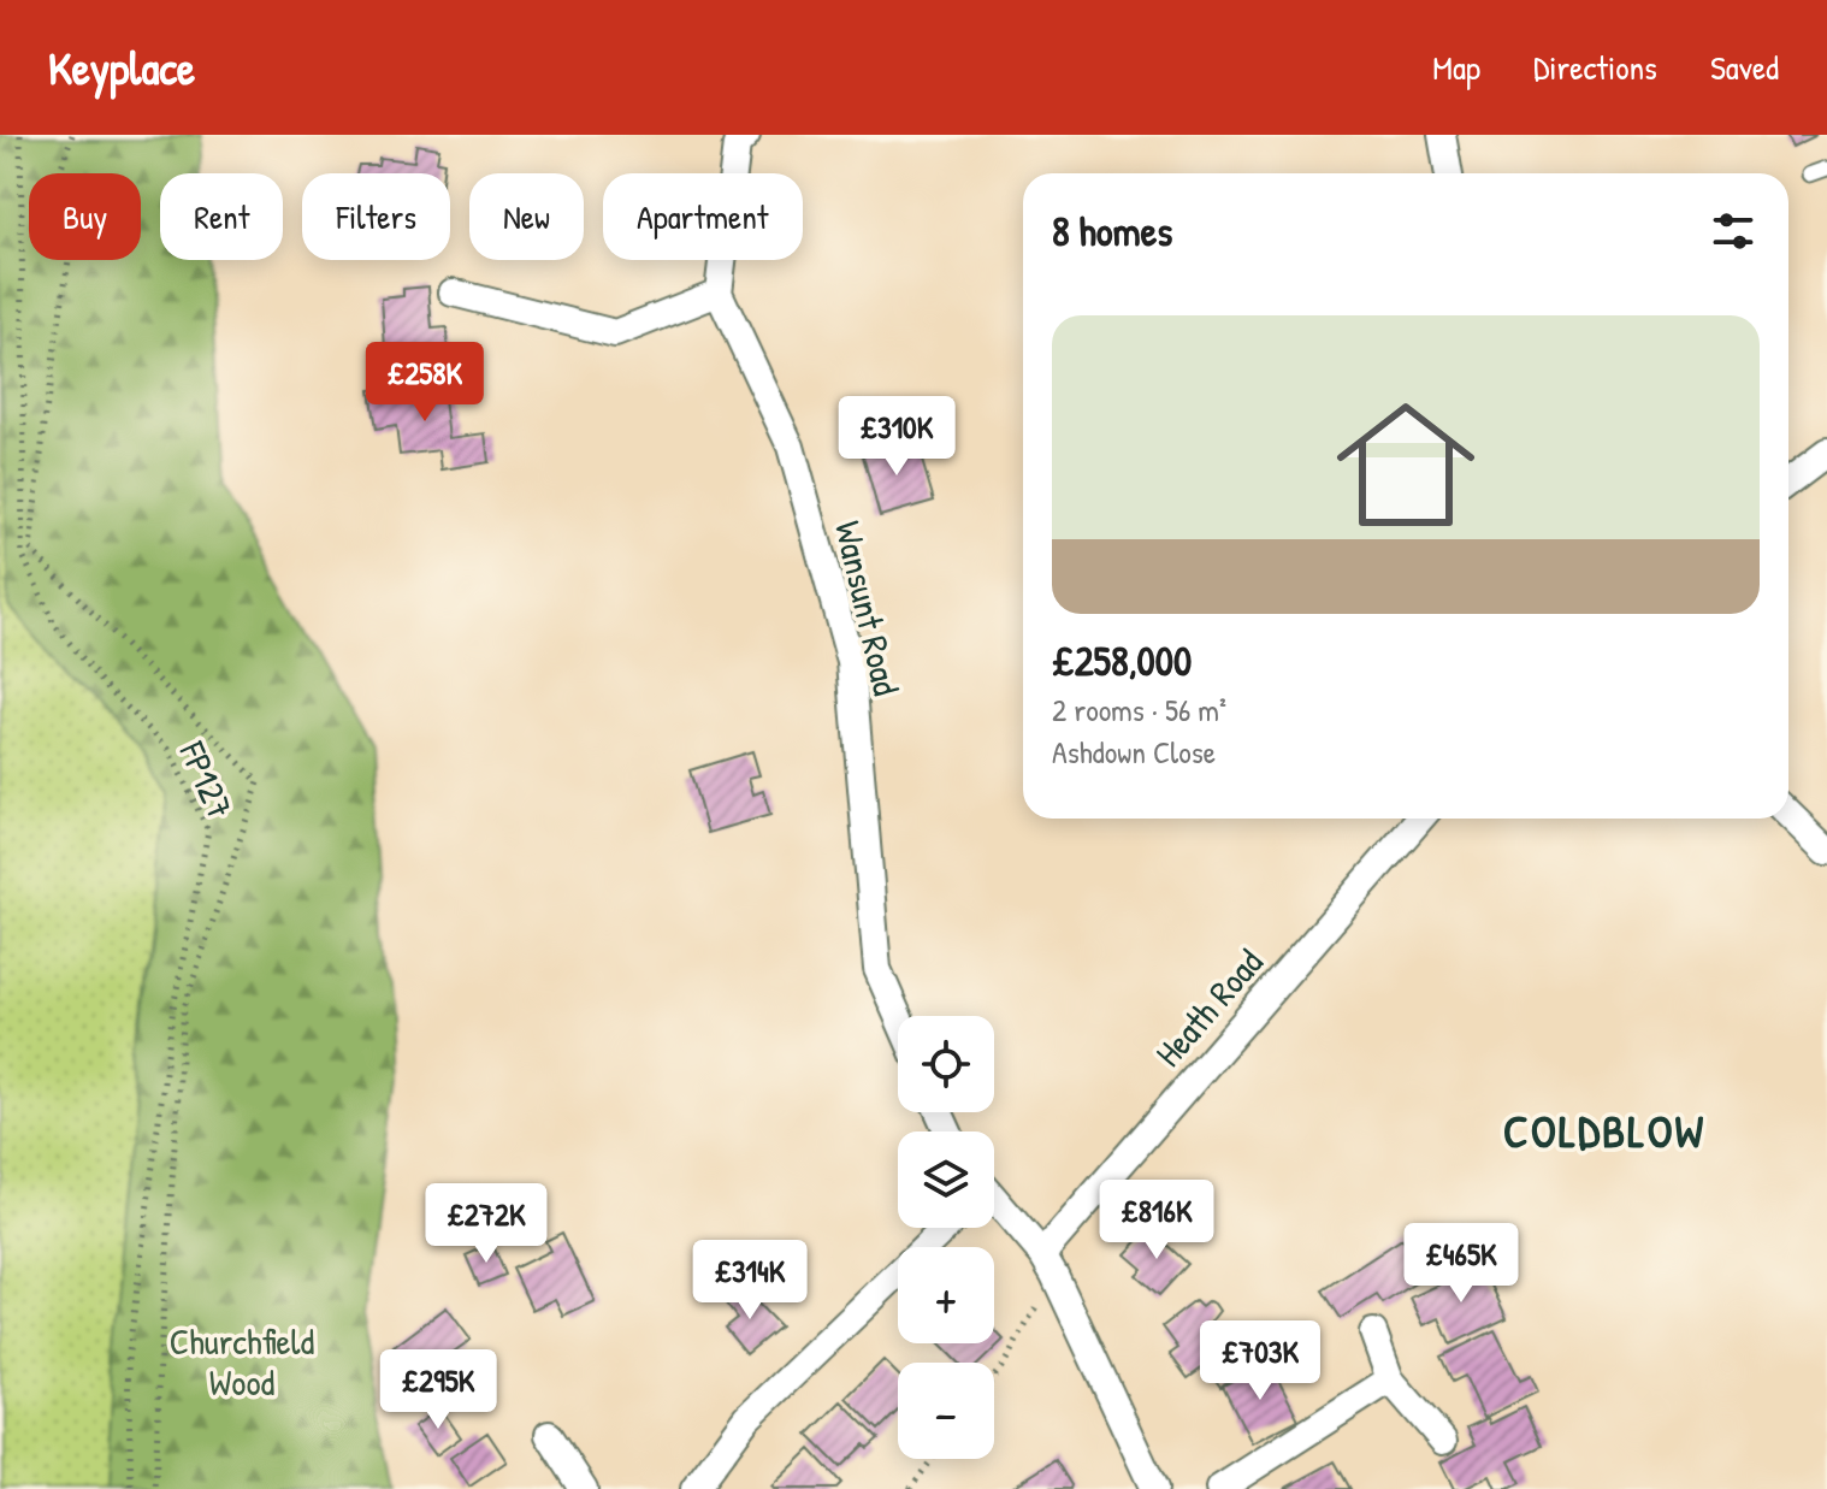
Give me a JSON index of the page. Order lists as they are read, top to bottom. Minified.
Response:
{"streets":{"street":["Wansunt Road","Heath Road"],"path":["FP127"]},"districts":["COLDBLOW"],"parks":["Churchfield Wood"],"page":{"header":"Keyplace","nav":["Map","Directions","Saved"],"chip":["Buy","Rent","Filters","New","Apartment"],"heading":"8 homes","list":[{"name":"£258,000","note":"2 rooms · 56 m² · Ashdown Close"}],"price":["£258K","£310K","£816K","£272K","£465K","£314K","£703K","£295K"],"map_buttons":["+","−"]}}
